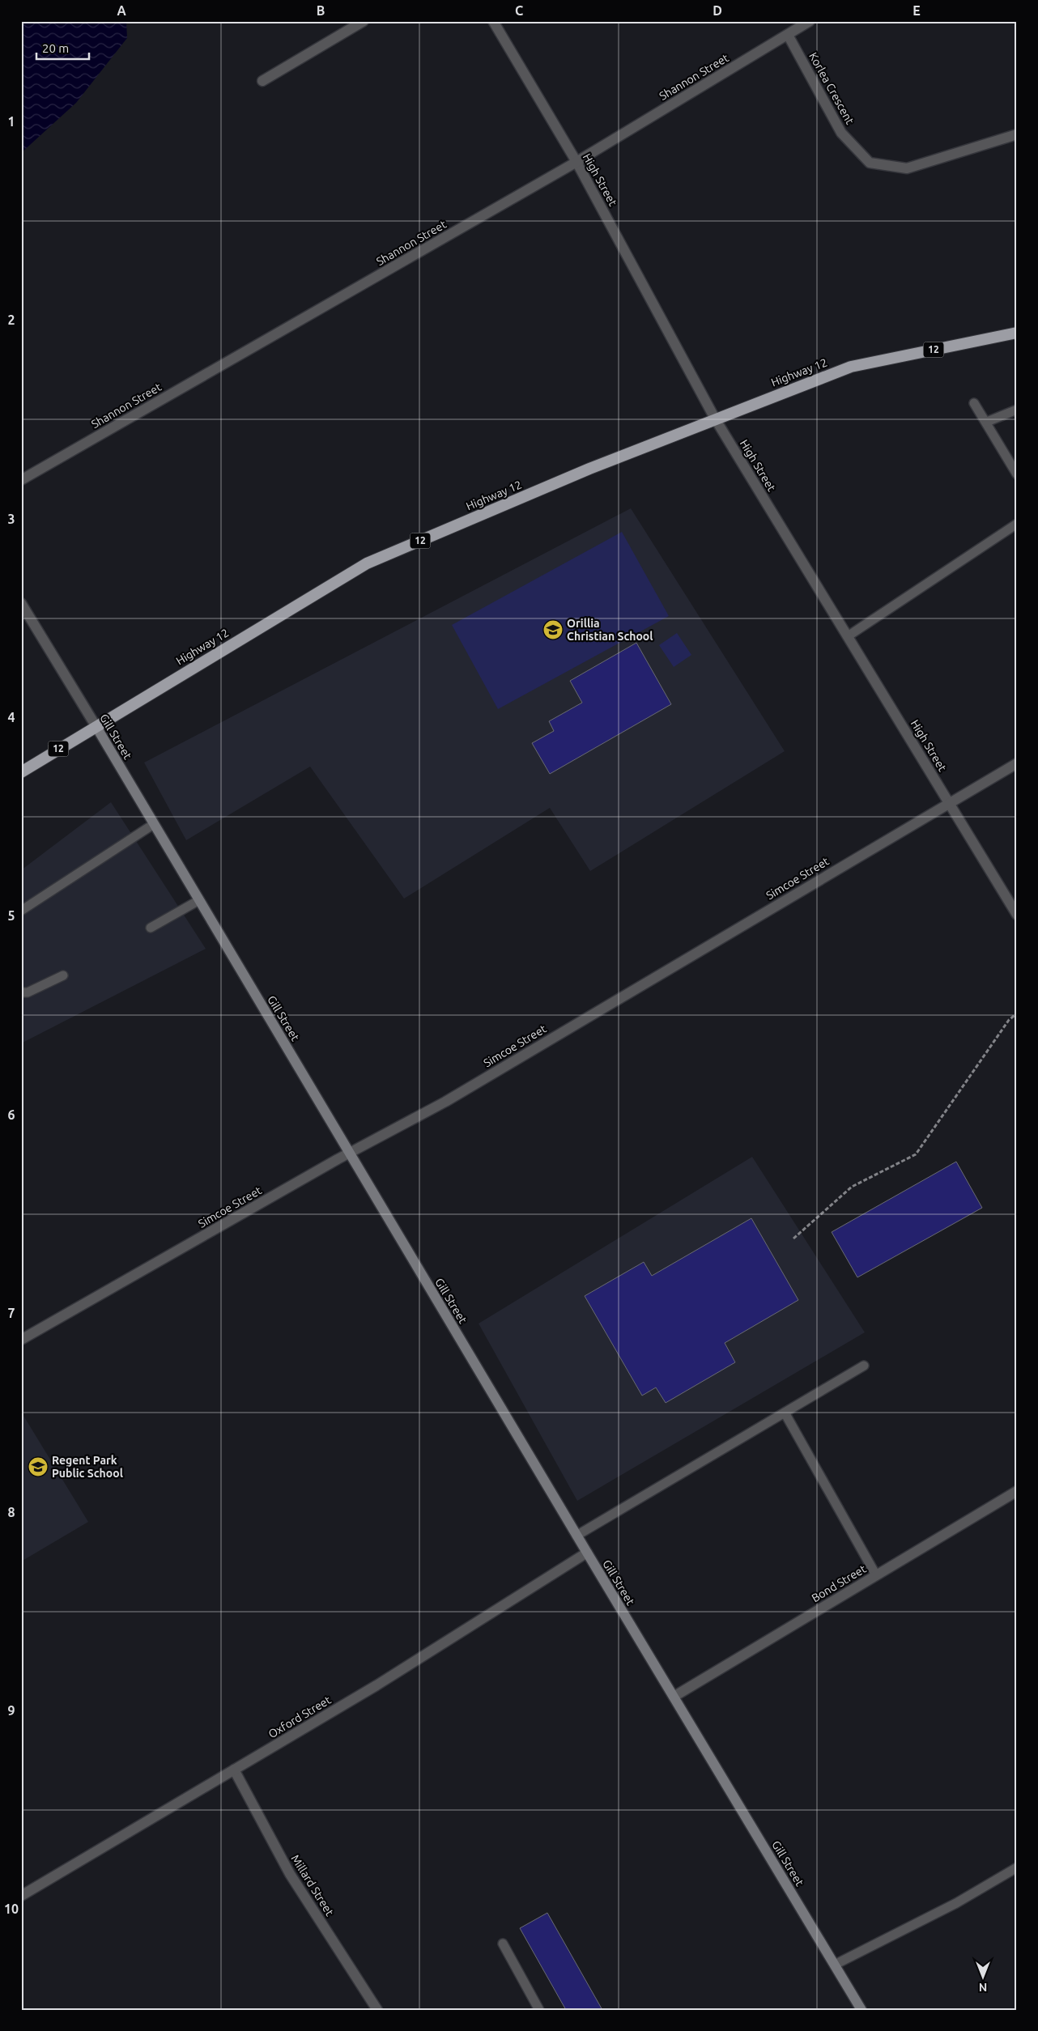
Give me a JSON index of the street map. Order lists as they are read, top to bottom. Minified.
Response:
{"streets":{"highway":["12","Highway 12"],"main road":["Gill Street"],"street":["Shannon Street","Korlea Crescent","High Street","Simcoe Street","Bond Street","Oxford Street","Millard Street"]},"crossings":[["Shannon Street","Korlea Crescent"],["Shannon Street","High Street"],["High Street","Highway 12"],["High Street","Simcoe Street"],["Highway 12","Gill Street"],["Gill Street","Simcoe Street"],["Gill Street","Bond Street"],["Gill Street","Oxford Street"],["Oxford Street","Millard Street"]],"places":{"school or university":["Orillia Christian School","Regent Park Public School"]},"scale_bar":"20 m","north":"bottom","grid":{"columns":["A","B","C","D","E"],"rows":["1","2","3","4","5","6","7","8","9","10"]}}
